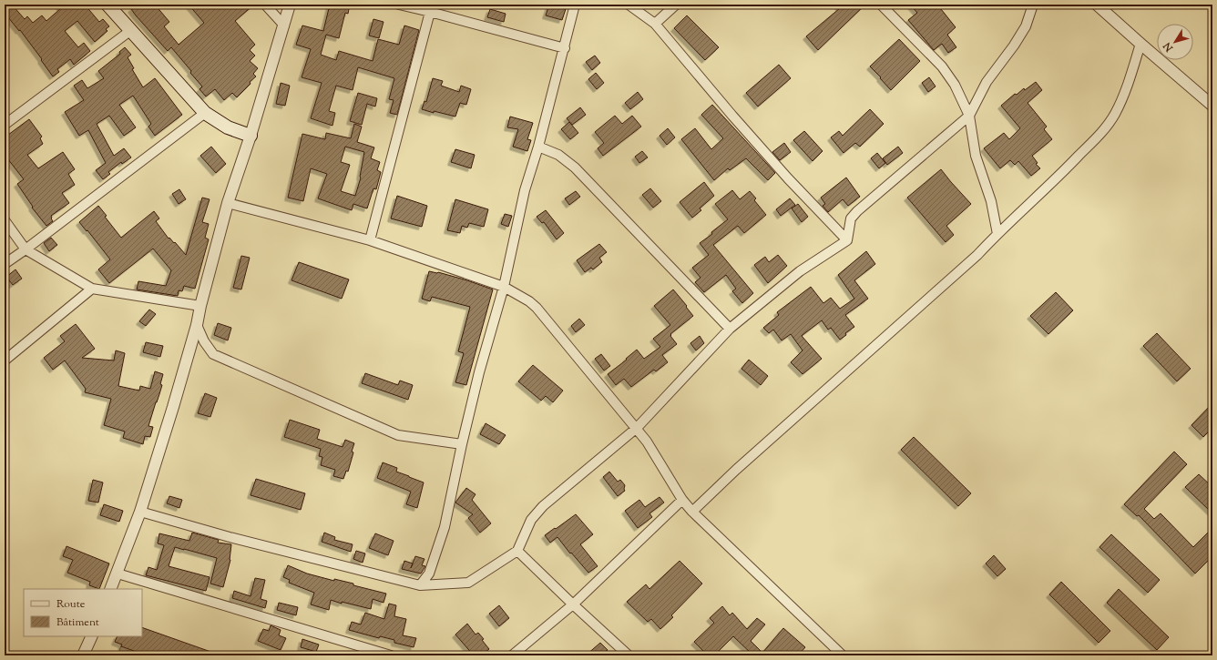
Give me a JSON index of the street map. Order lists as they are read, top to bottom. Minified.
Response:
{"legend":["Route","Bâtiment"],"north":"bottom left"}
